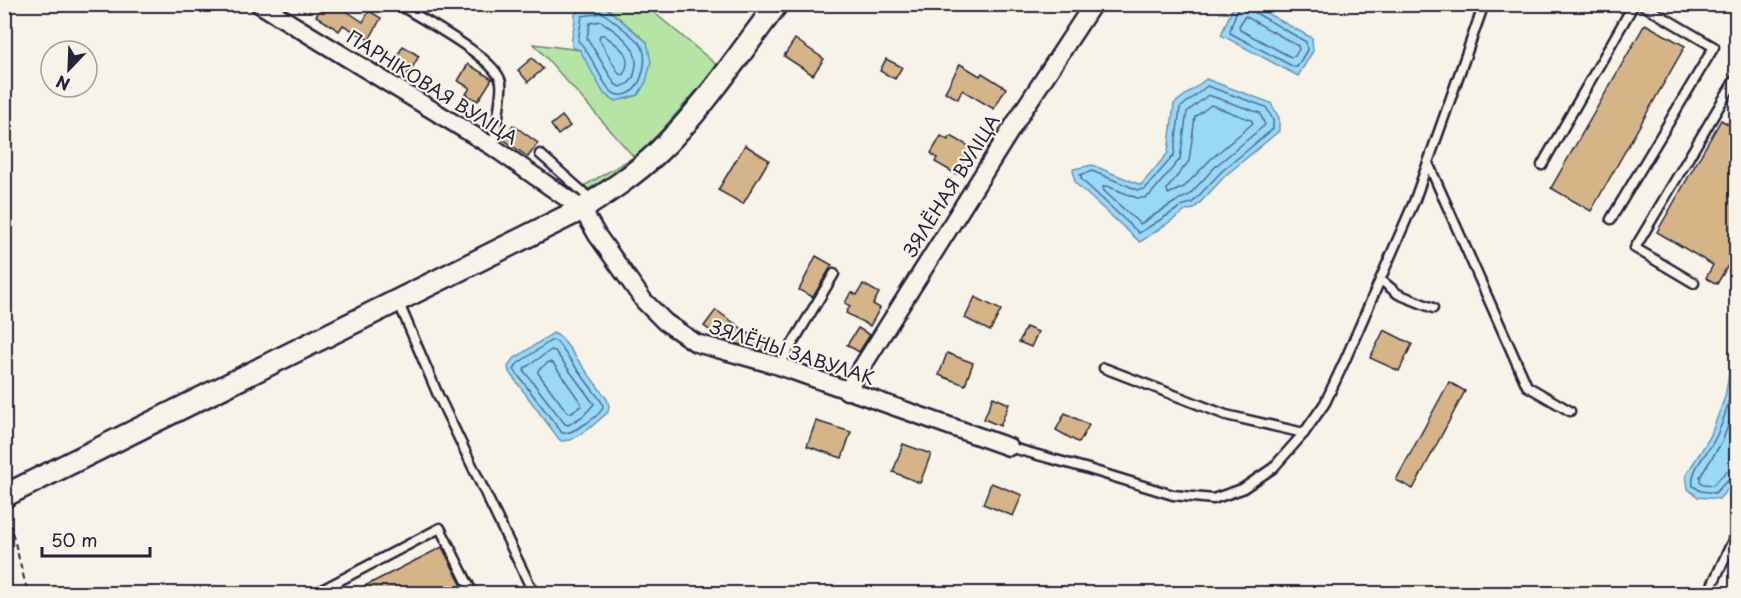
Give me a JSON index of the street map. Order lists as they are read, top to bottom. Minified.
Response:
{"streets":{"street":["ПАРНІКОВАЯ ВУЛІЦА","ЗЯЛЁНАЯ ВУЛІЦА","ЗЯЛЁНЫ ЗАВУЛАК"]},"crossings":[["ПАРНІКОВАЯ ВУЛІЦА","ЗЯЛЁНЫ ЗАВУЛАК"],["ЗЯЛЁНАЯ ВУЛІЦА","ЗЯЛЁНЫ ЗАВУЛАК"]],"scale_bar":"50 m","north":"bottom left"}
